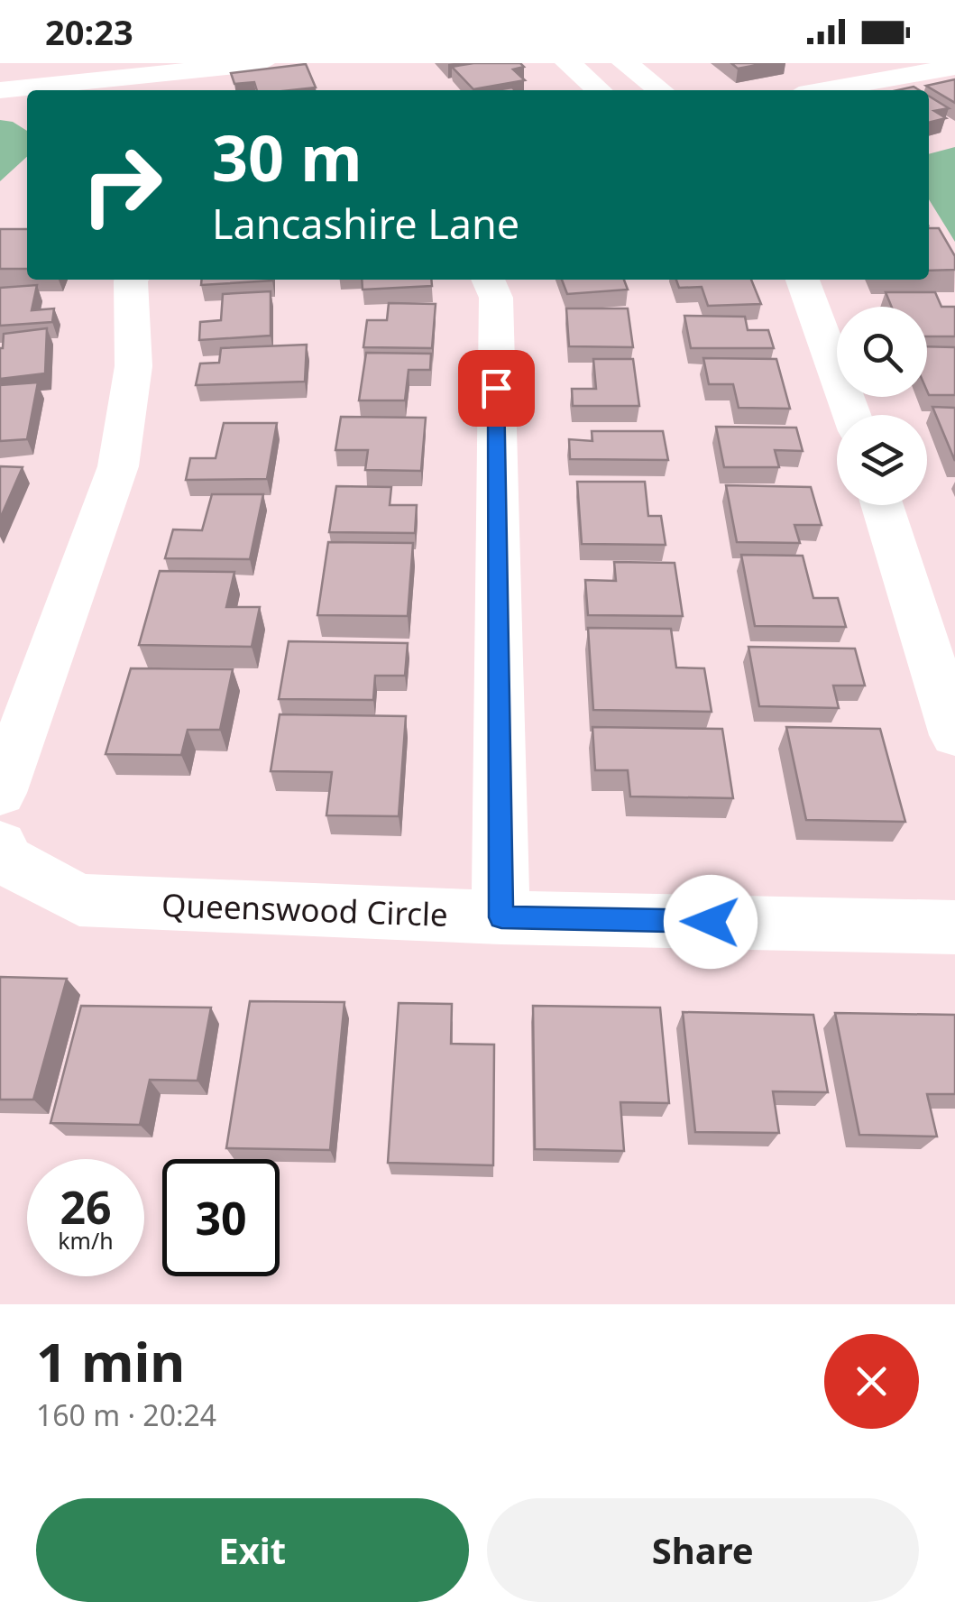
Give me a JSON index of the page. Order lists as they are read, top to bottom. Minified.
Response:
{"streets":{"street":["Queenswood Circle"]},"page":{"status":"20:23","turn":["30 m","Lancashire Lane"],"speed":"26 km/h","limit":"30","heading":["1 min","160 m · 20:24"],"buttons":["Exit","Share"]}}
